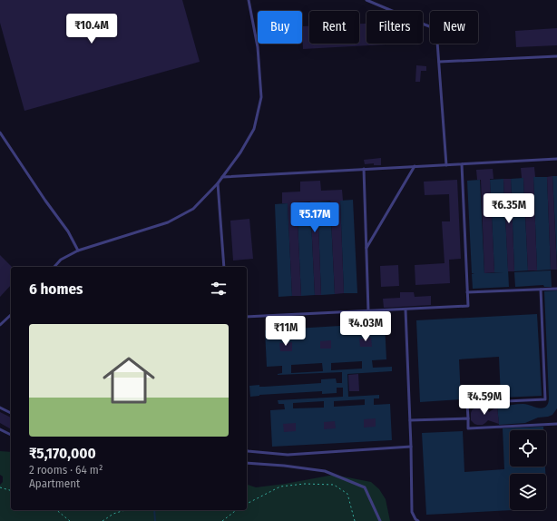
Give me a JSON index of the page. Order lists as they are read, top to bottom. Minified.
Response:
{"page":{"chip":["Buy","Rent","Filters","New"],"price":["₹10.4M","₹6.35M","₹5.17M","₹4.03M","₹11M","₹4.59M"],"heading":"6 homes","list":[{"name":"₹5,170,000","note":"2 rooms · 64 m² · Apartment"}]}}
